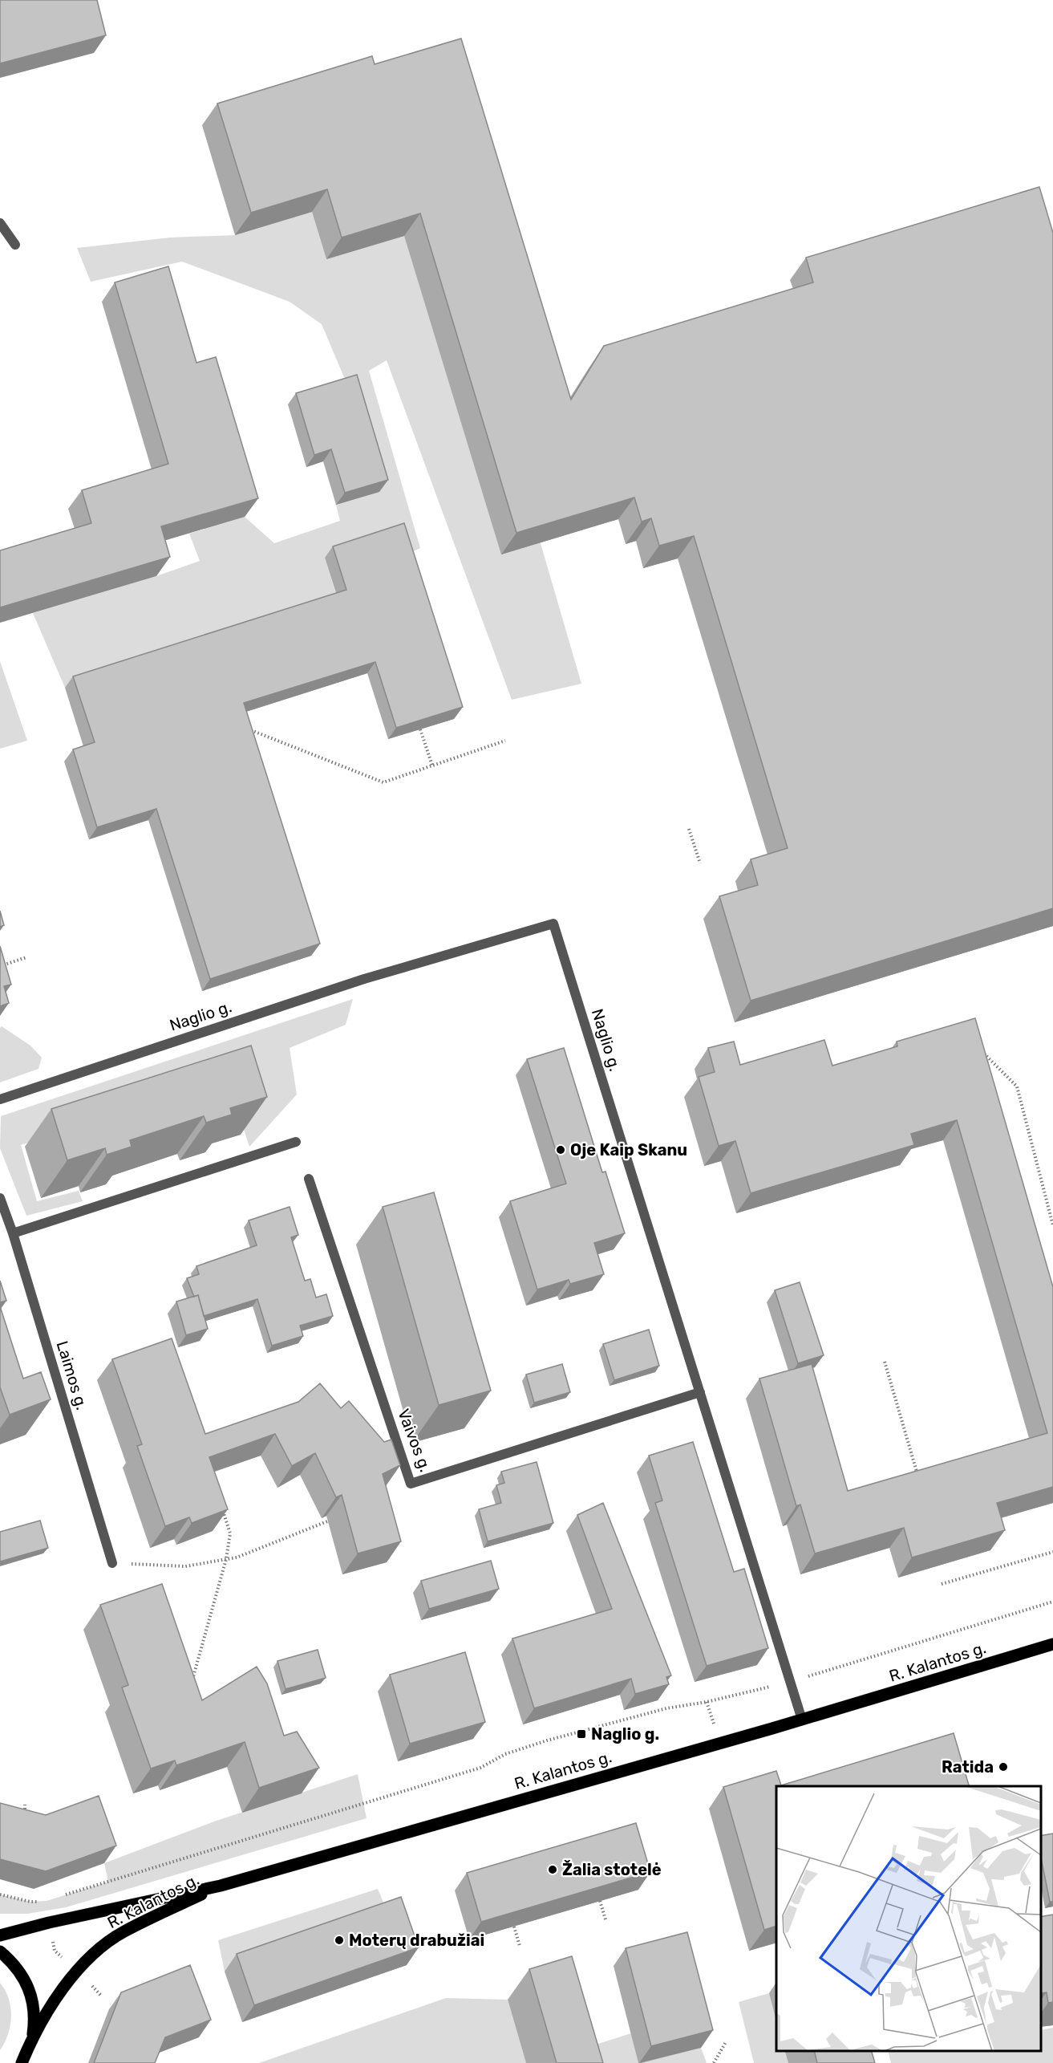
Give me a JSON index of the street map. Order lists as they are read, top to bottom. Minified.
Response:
{"streets":{"main road":["R. Kalantos g."],"street":["Naglio g.","Laimos g.","Vaivos g."]},"crossings":[["Naglio g.","Vaivos g."],["Naglio g.","R. Kalantos g."]],"places":{"other":["Oje Kaip Skanu","Ratida","Žalia stotelė","Moterų drabužiai"],"transit":["Naglio g."]}}
